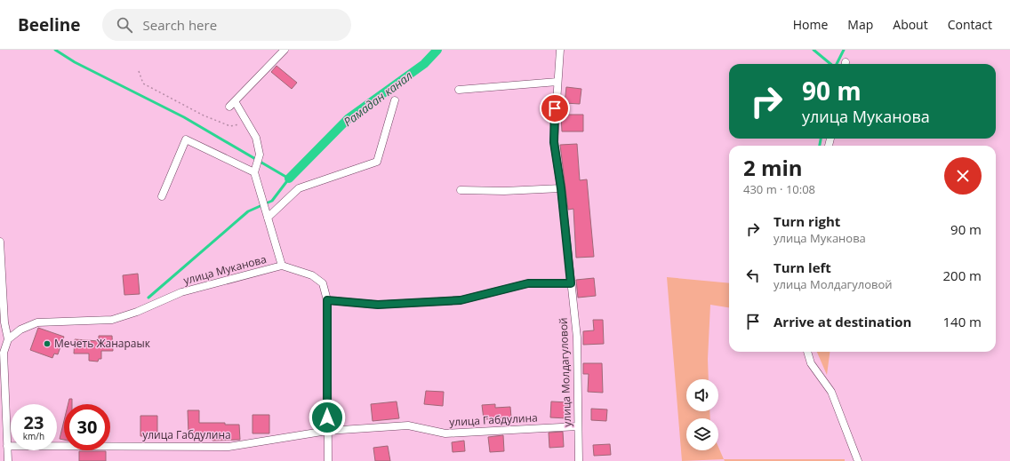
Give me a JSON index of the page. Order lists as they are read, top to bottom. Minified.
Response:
{"streets":{"street":["улица Муканова","улица Молдагуловой","улица Габдулина"]},"crossings":[["улица Молдагуловой","улица Габдулина"]],"water":["Рамадан канал"],"places":["Мечеть Жанараык"],"page":{"header":"Beeline","search":"Search here","nav":["Home","Map","About","Contact"],"turn":["90 m","улица Муканова"],"heading":["2 min","430 m · 10:08"],"list":[{"name":"Turn right","note":"улица Муканова","value":"90 m"},{"name":"Turn left","note":"улица Молдагуловой","value":"200 m"},{"name":"Arrive at destination","value":"140 m"}],"speed":"23 km/h","limit":"30"}}
